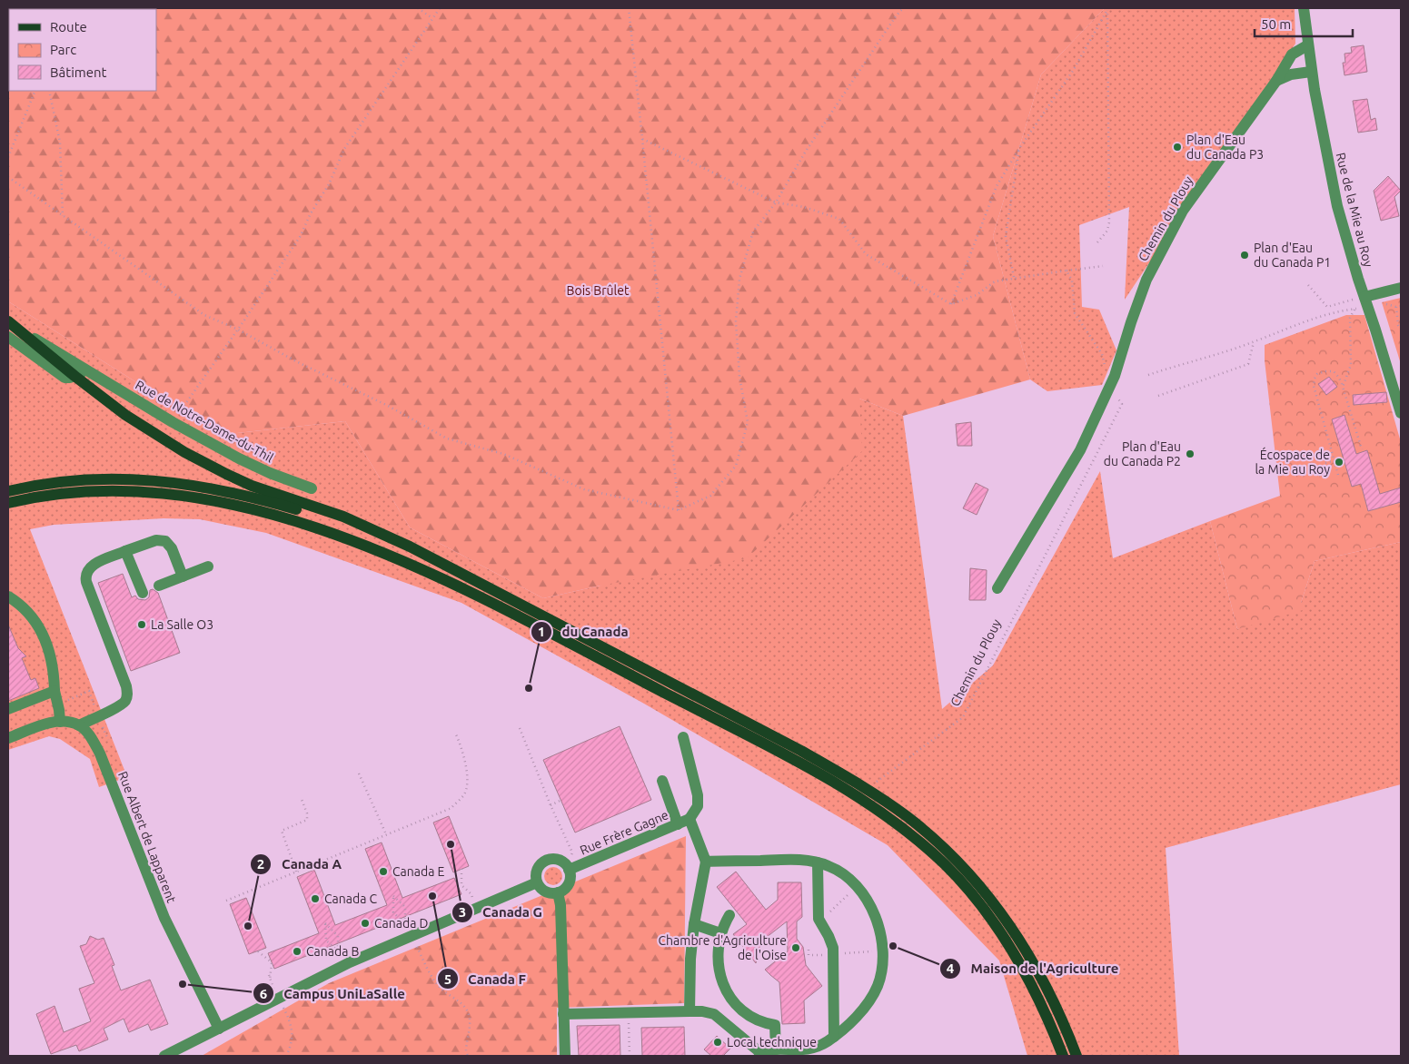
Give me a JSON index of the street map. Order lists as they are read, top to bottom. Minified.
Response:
{"streets":{"main road":["Rue de Notre-Dame-du-Thil"],"street":["Rue de la Mie au Roy","Chemin du Plouy","Rue Frère Gagne","Rue Albert de Lapparent"]},"crossings":[["Rue de la Mie au Roy","Chemin du Plouy"]],"parks":["Bois Brûlet"],"places":["Plan d'Eau du Canada P3","Plan d'Eau du Canada P1","Plan d'Eau du Canada P2","Écospace de la Mie au Roy","La Salle O3","du Canada","Canada G","Canada E","Canada F","Canada C","Canada D","Canada A","Maison de l'Agriculture","Chambre d'Agriculture de l'Oise","Canada B","Campus UniLaSalle","Local technique"],"legend":["Route","Parc","Bâtiment"],"scale_bar":"50 m"}
